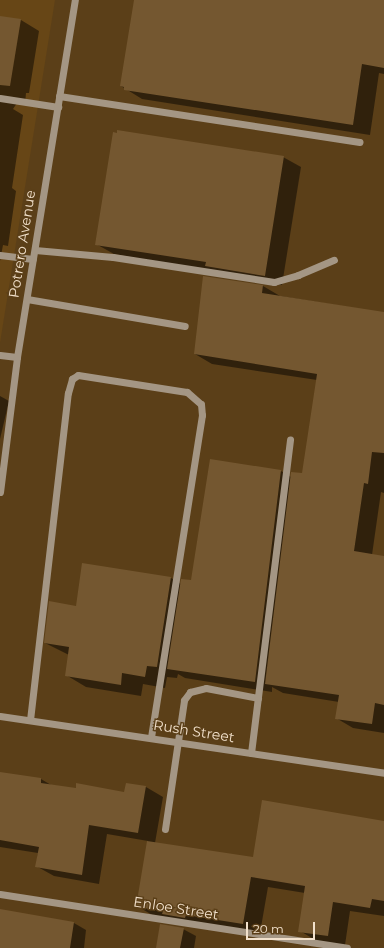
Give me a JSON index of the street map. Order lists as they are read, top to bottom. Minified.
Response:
{"streets":{"street":["Potrero Avenue","Rush Street","Enloe Street"]},"scale_bar":"20 m"}
